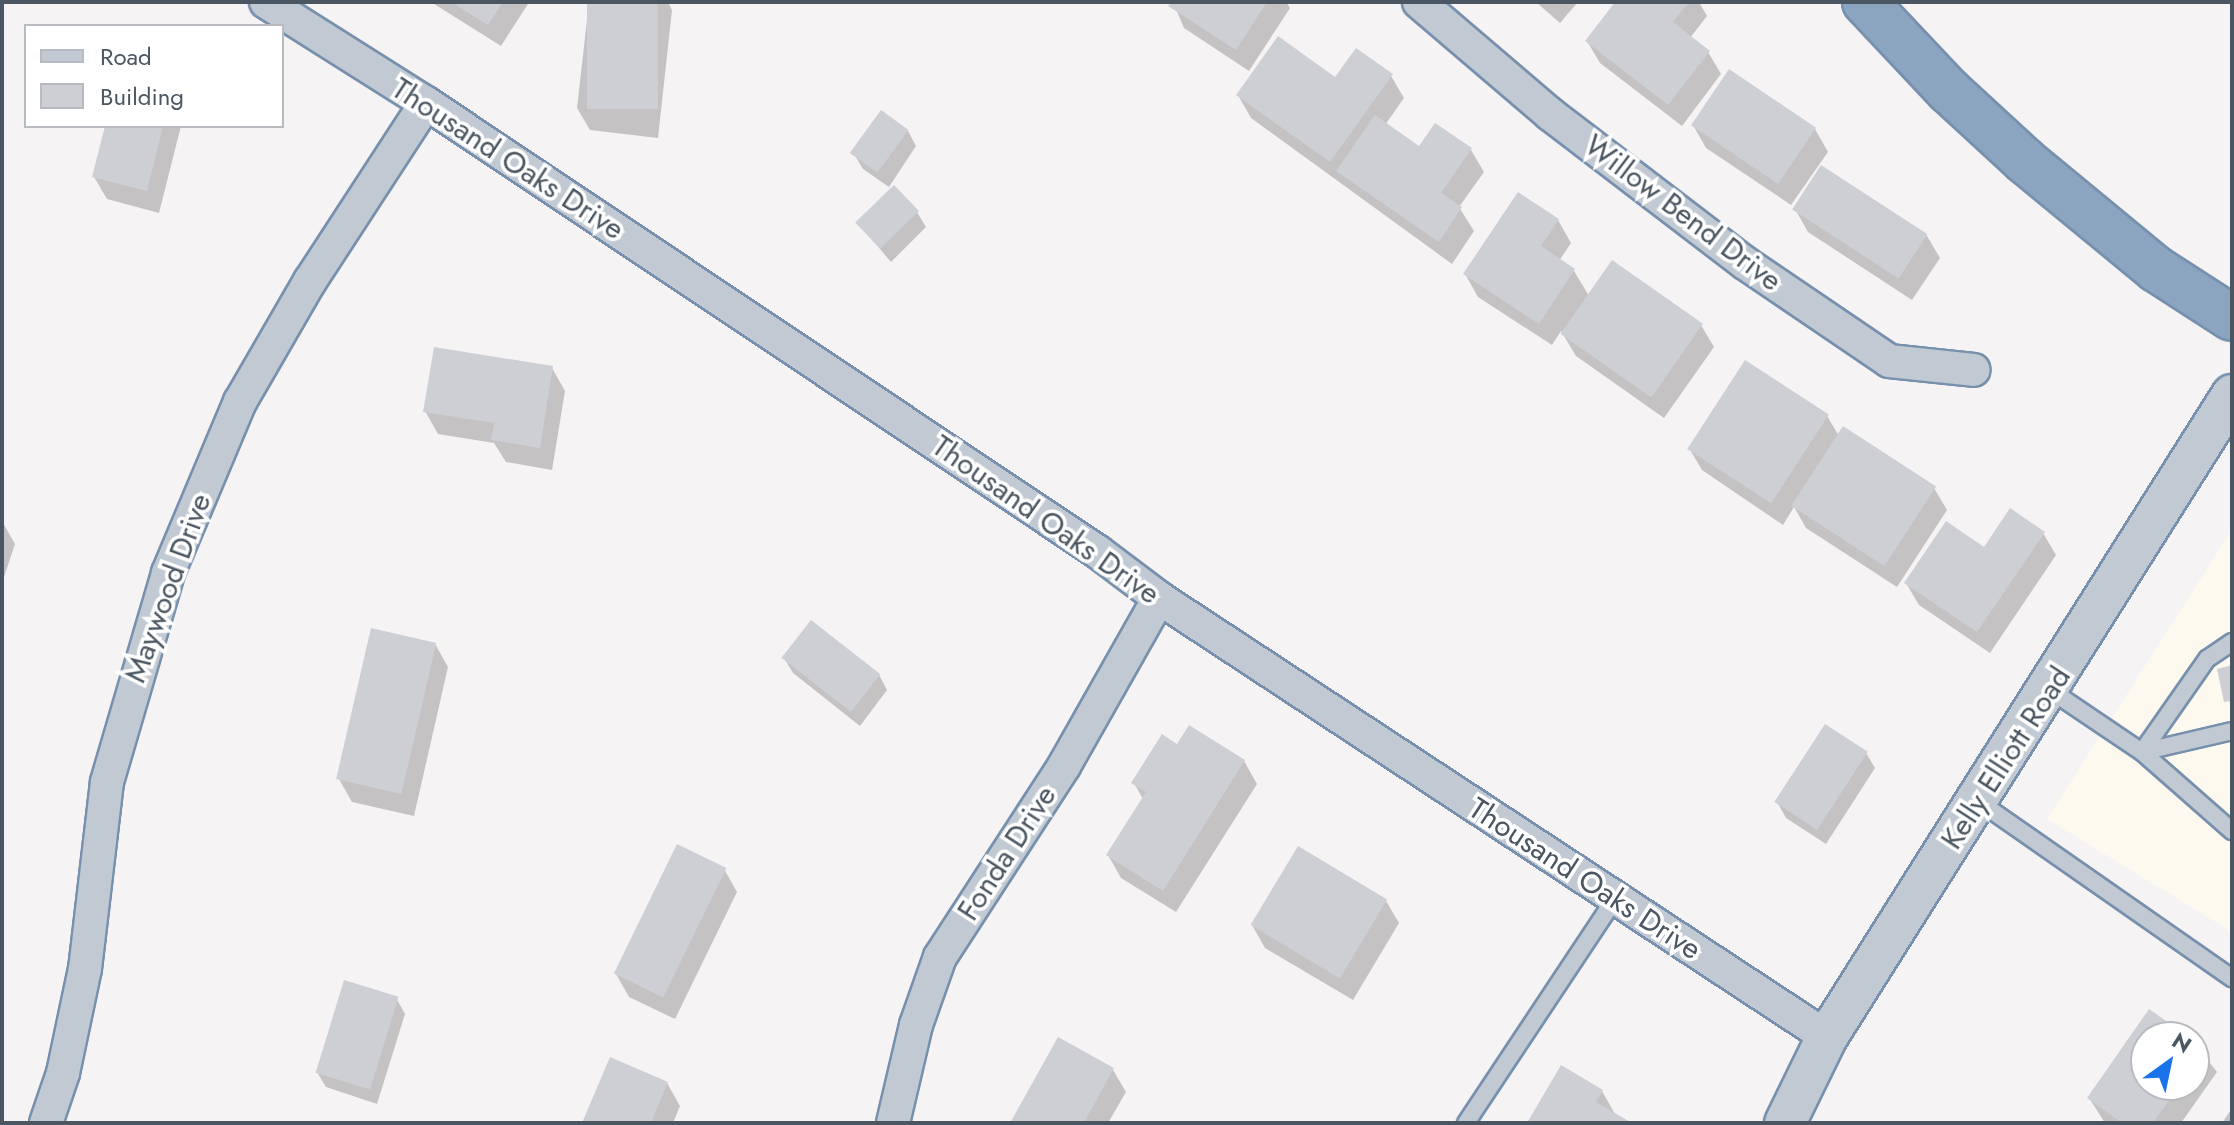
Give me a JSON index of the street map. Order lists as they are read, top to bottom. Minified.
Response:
{"streets":{"street":["Thousand Oaks Drive","Willow Bend Drive","Maywood Drive","Kelly Elliott Road","Fonda Drive"]},"crossings":[["Thousand Oaks Drive","Maywood Drive"],["Thousand Oaks Drive","Kelly Elliott Road"],["Thousand Oaks Drive","Fonda Drive"]],"legend":["Road","Building"],"north":"top right"}
